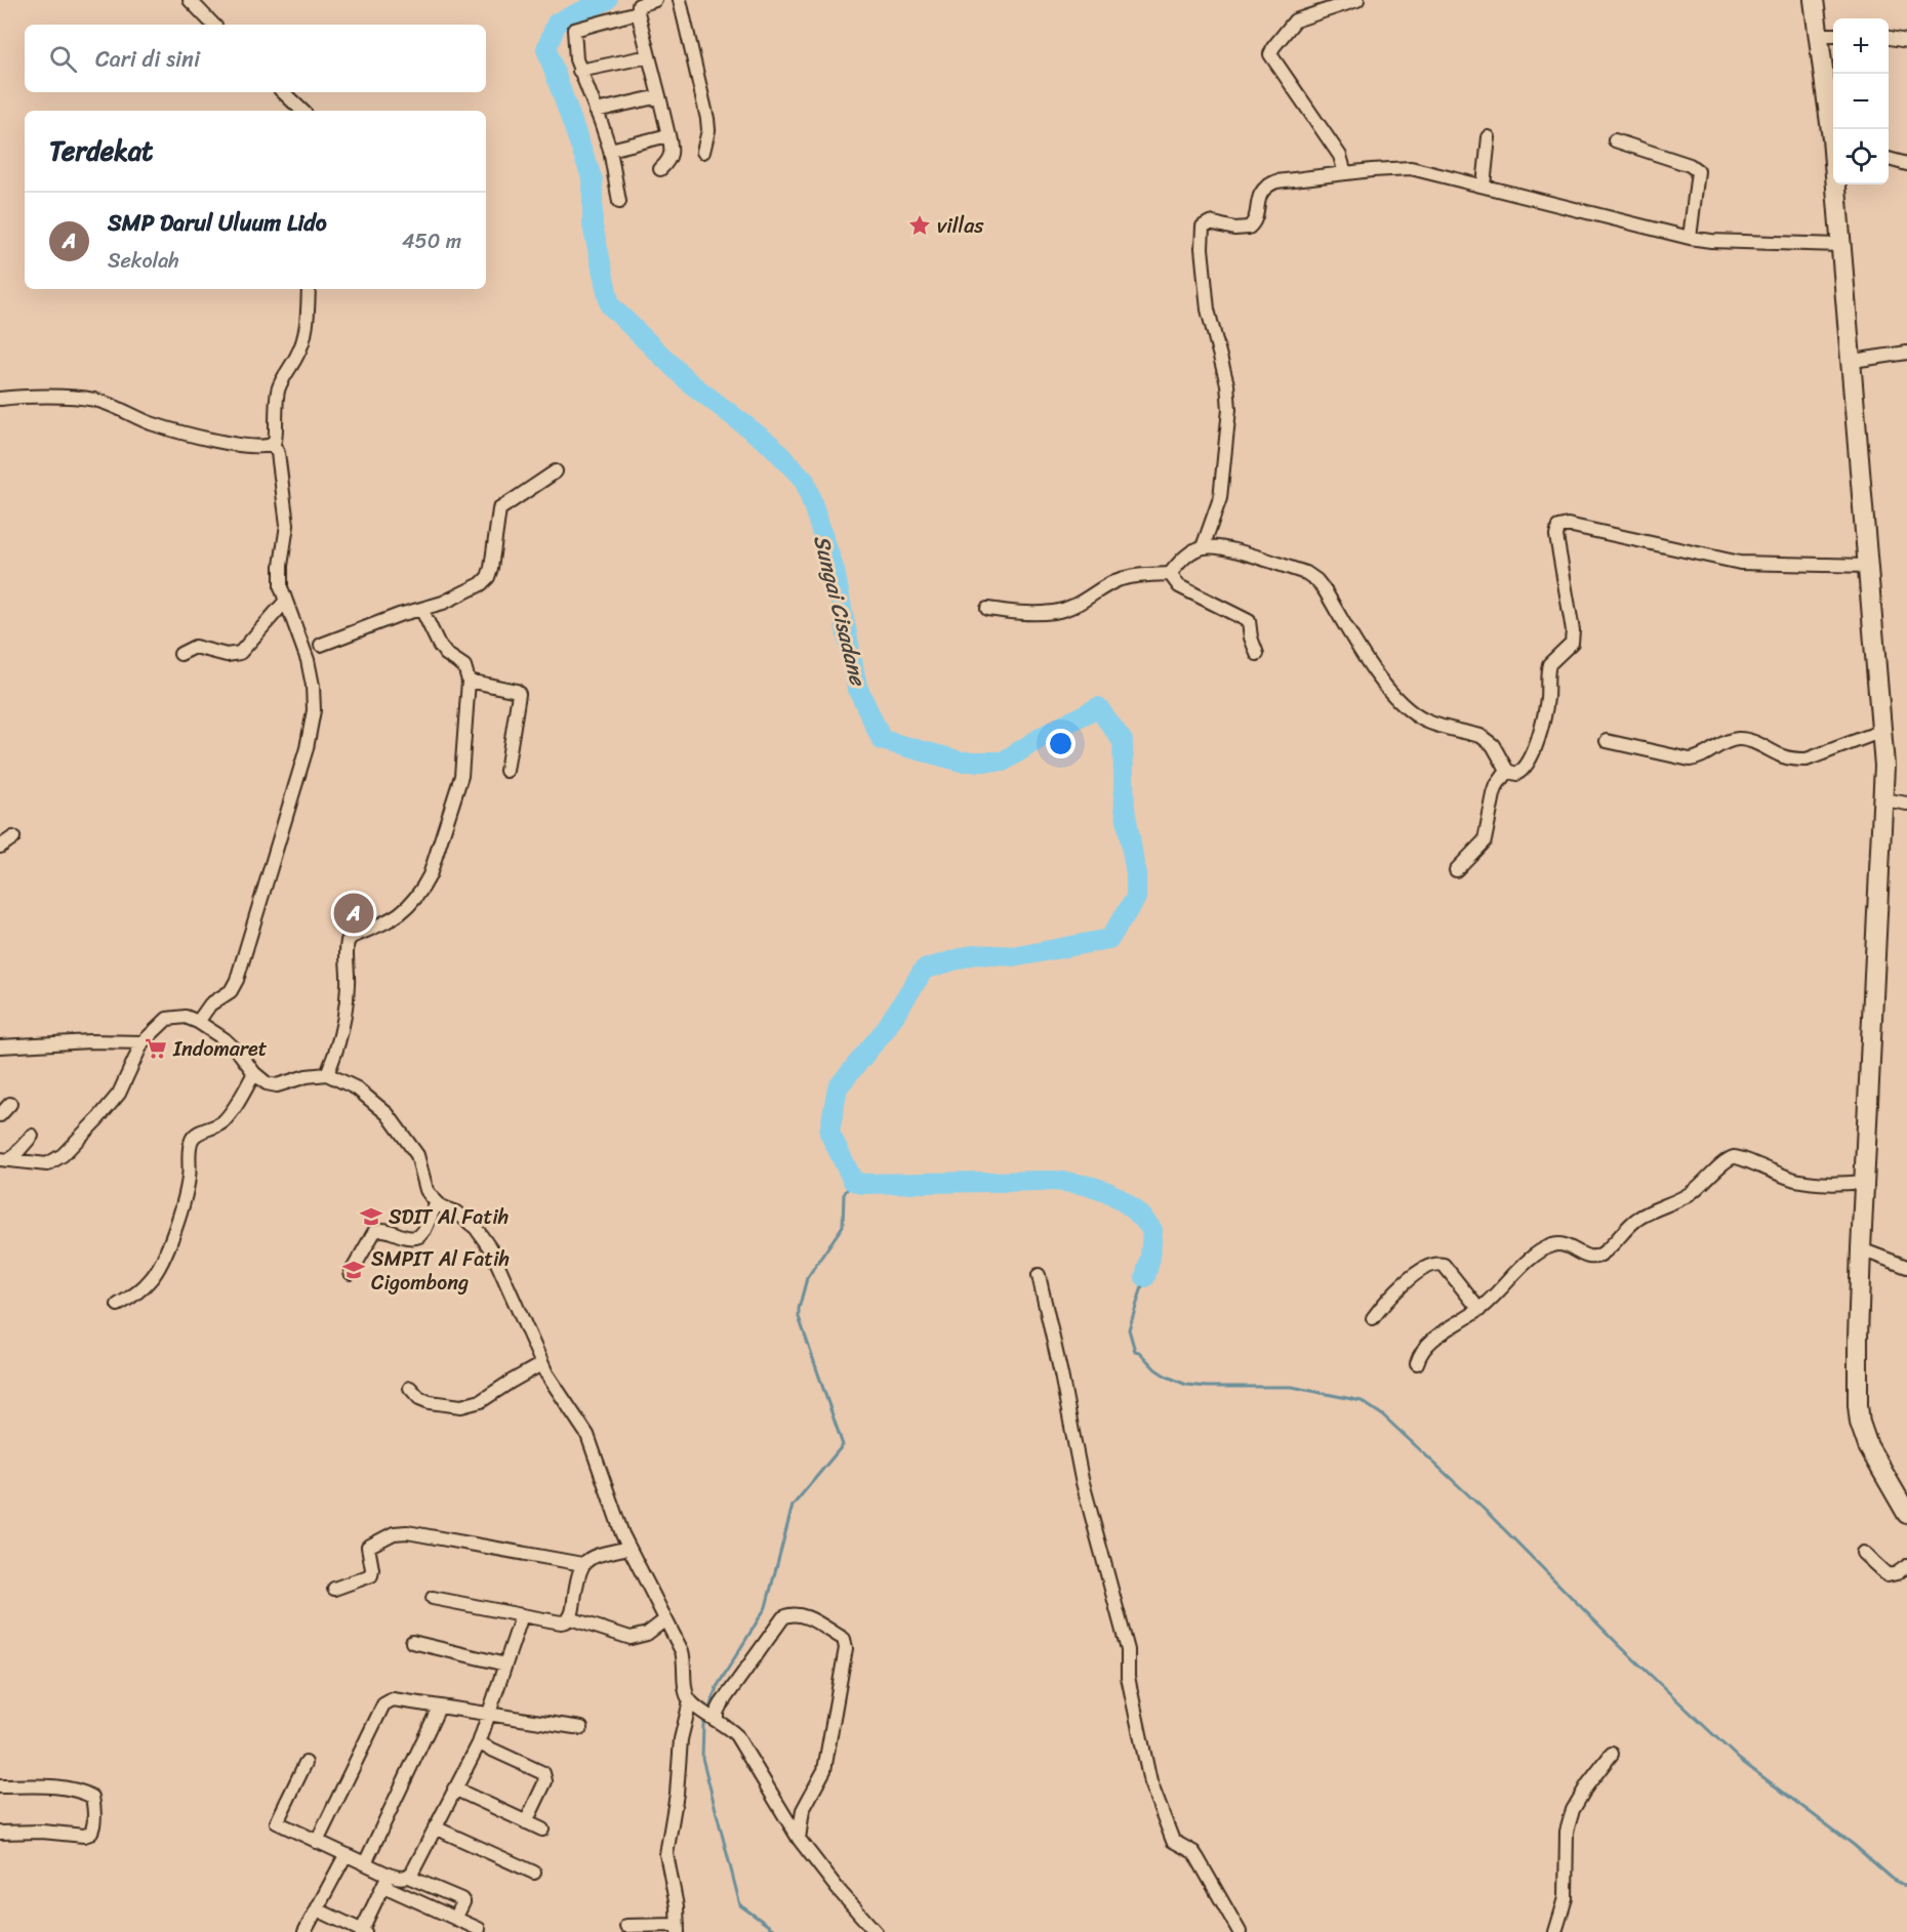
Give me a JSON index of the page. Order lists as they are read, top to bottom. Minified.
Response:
{"water":["Sungai Cisadane"],"places":{"place":["villas"],"supermarket":["Indomaret"],"school or university":["SDIT Al Fatih","SMPIT Al Fatih Cigombong"]},"page":{"map_buttons":["+","−"],"search":"Cari di sini","heading":"Terdekat","list":[{"mark":"A","name":"SMP Darul Uluum Lido","note":"Sekolah","value":"450 m"}],"pins":"A"}}
